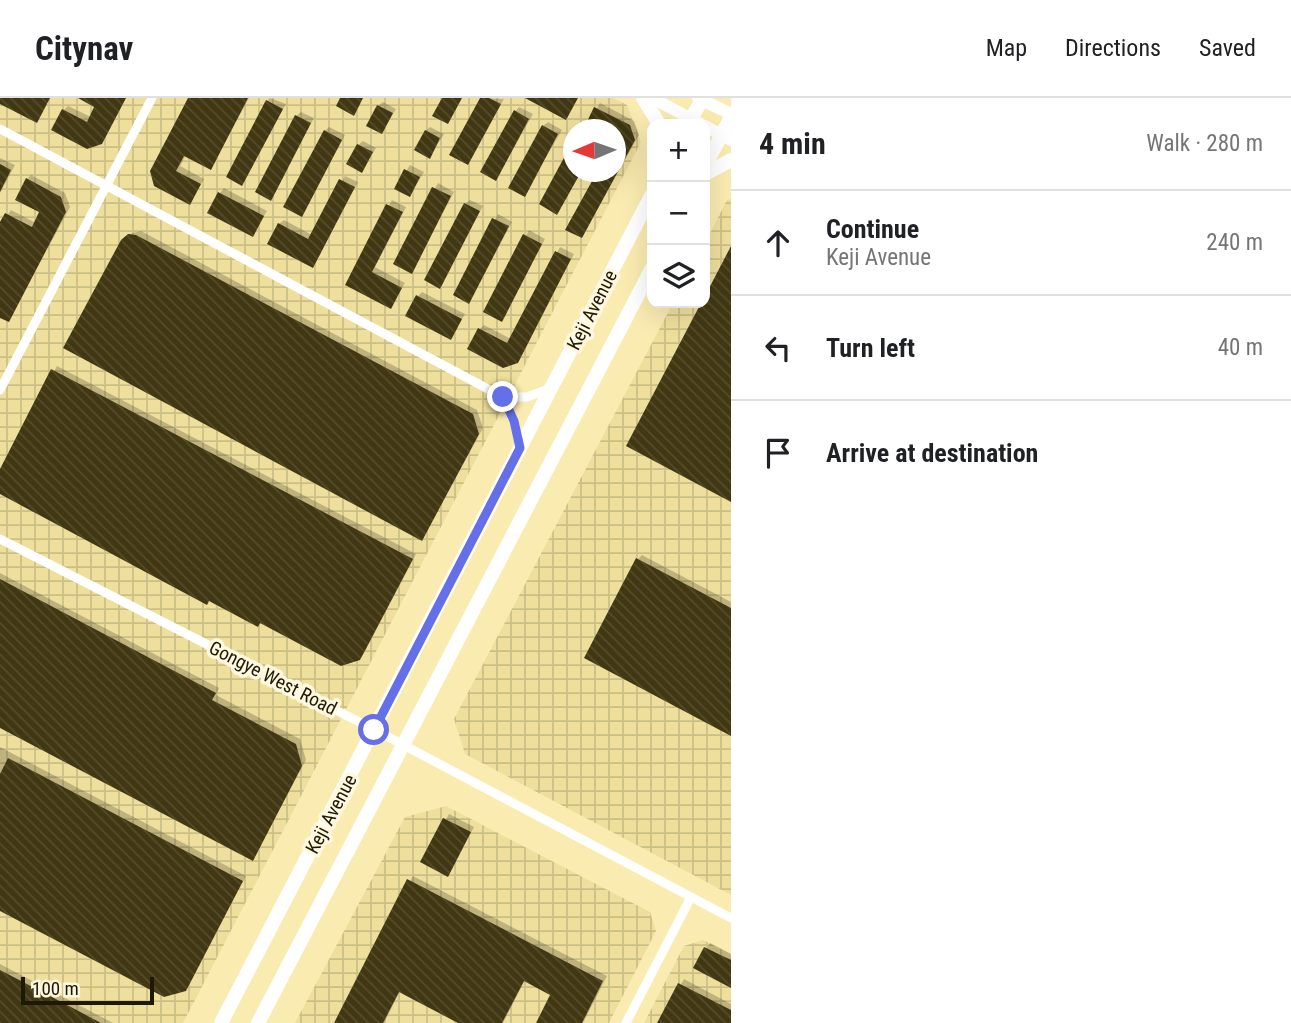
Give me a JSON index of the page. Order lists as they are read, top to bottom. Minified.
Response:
{"streets":{"main road":["Keji Avenue"],"street":["Gongye West Road"]},"crossings":[["Keji Avenue","Gongye West Road"]],"scale_bar":"100 m","north":"left","page":{"header":"Citynav","nav":["Map","Directions","Saved"],"heading":["4 min","Walk · 280 m"],"map_buttons":["+","−"],"list":[["Continue","Keji Avenue","240 m"],["Turn left","40 m"],"Arrive at destination"],"scale":"100 m"}}
